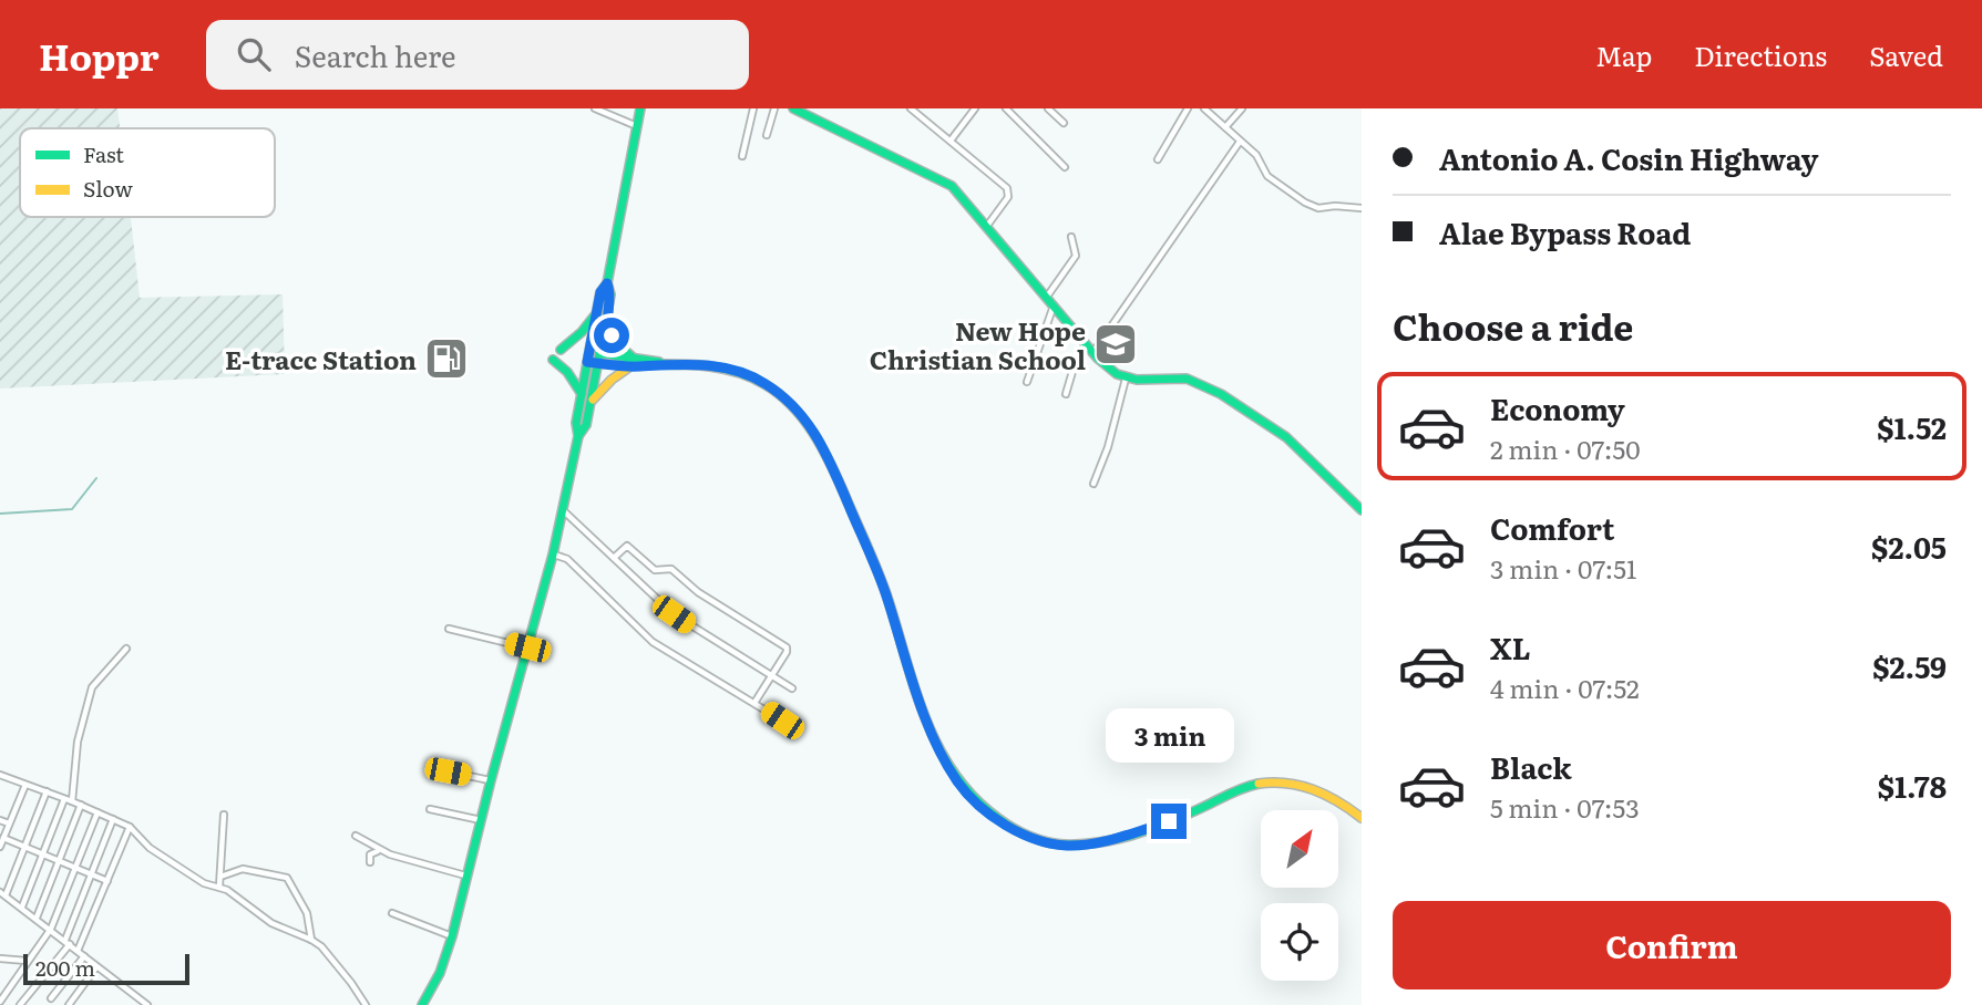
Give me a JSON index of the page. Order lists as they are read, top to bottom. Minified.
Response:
{"places":{"school or university":["New Hope Christian School"],"fuel station":["E-tracc Station"]},"legend":["Fast","Slow"],"scale_bar":"200 m","north":"top right","page":{"header":"Hoppr","search":"Search here","nav":["Map","Directions","Saved"],"banner":["Antonio A. Cosin Highway","Alae Bypass Road"],"heading":"Choose a ride","list":[{"name":"Economy","note":"2 min · 07:50","value":"$1.52"},{"name":"Comfort","note":"3 min · 07:51","value":"$2.05"},{"name":"XL","note":"4 min · 07:52","value":"$2.59"},{"name":"Black","note":"5 min · 07:53","value":"$1.78"}],"bubble":"3 min","buttons":"Confirm","scale":"200 m"}}
